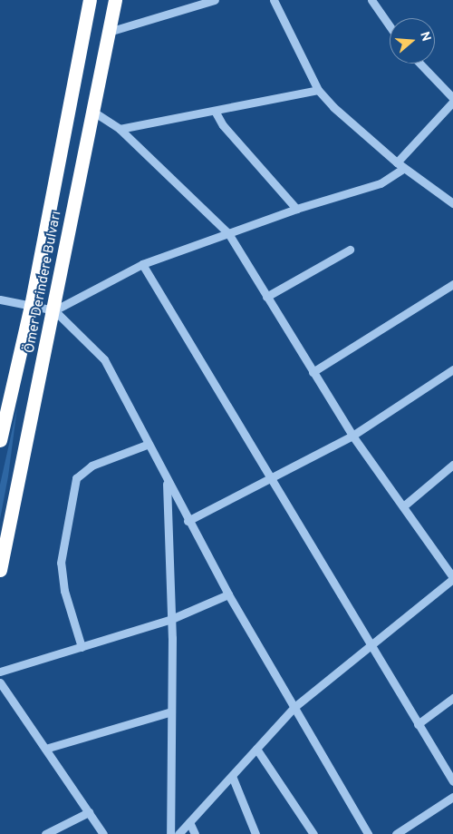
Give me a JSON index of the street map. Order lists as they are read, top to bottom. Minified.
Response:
{"streets":{"highway":["Ömer Derindere Bulvarı"]},"north":"right"}
